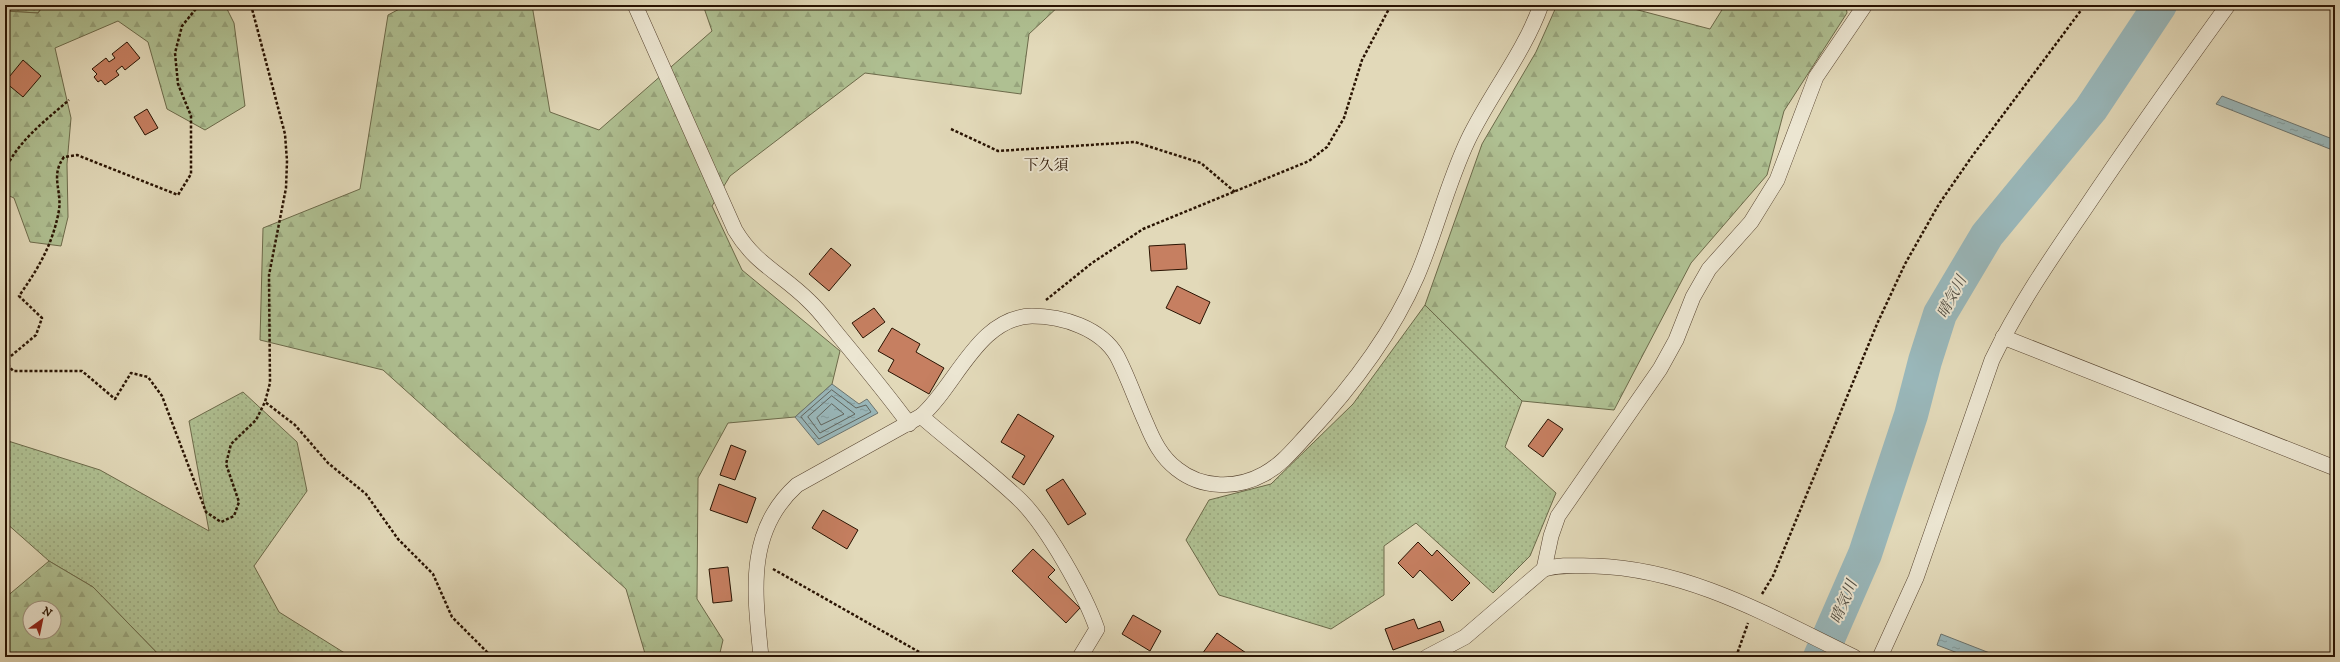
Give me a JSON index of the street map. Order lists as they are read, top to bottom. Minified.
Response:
{"districts":["下久須"],"water":["晴気川"],"north":"top right"}
